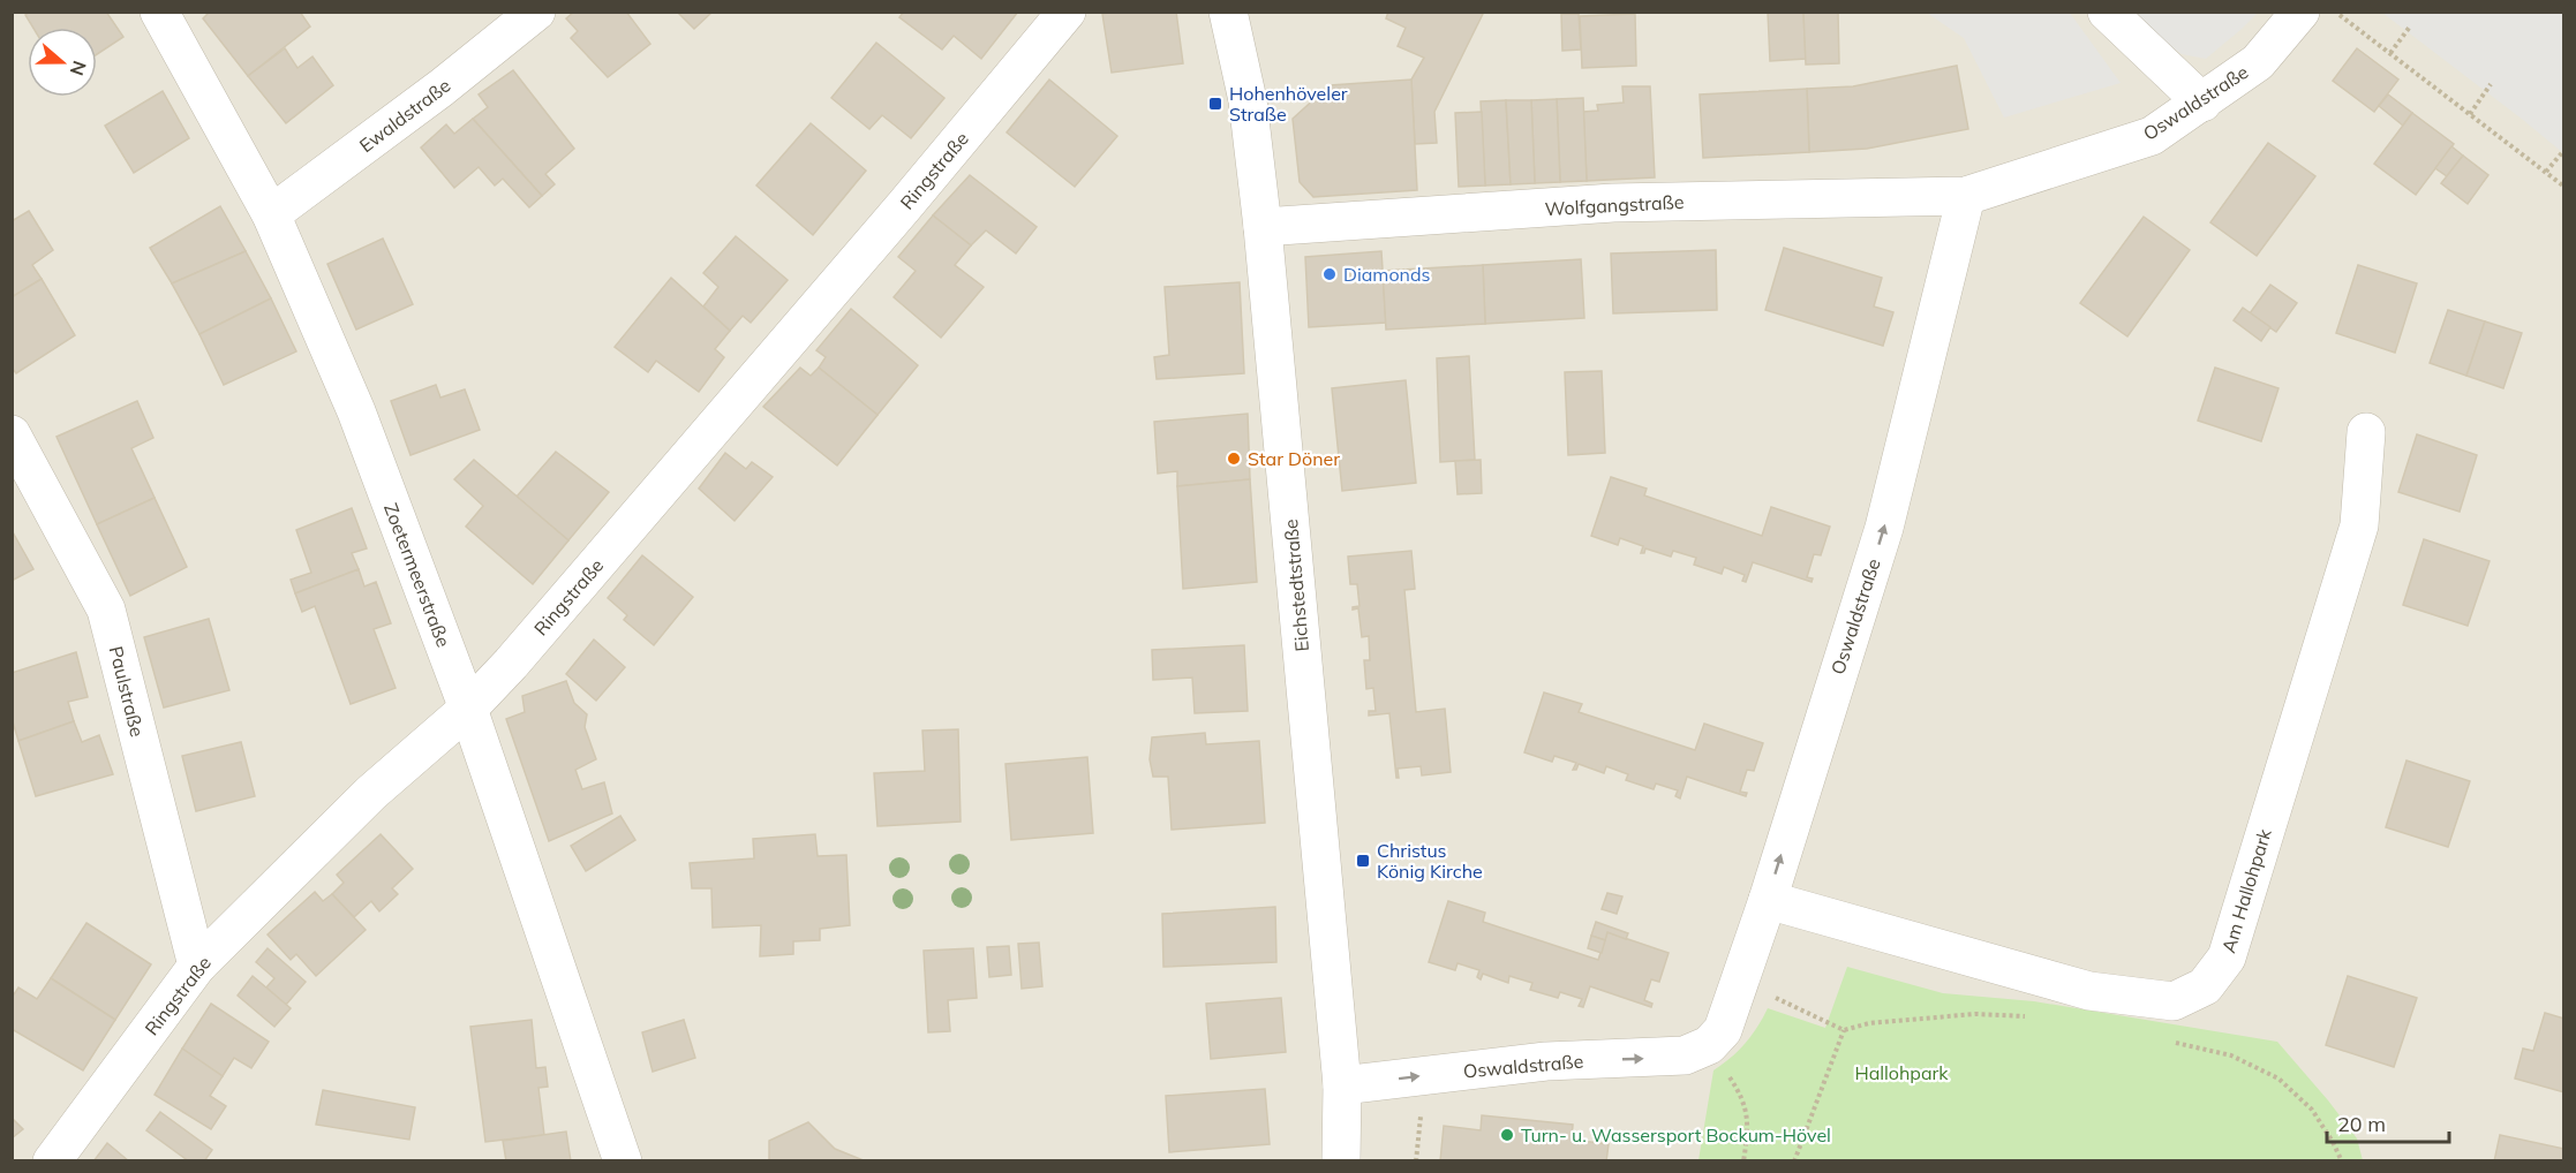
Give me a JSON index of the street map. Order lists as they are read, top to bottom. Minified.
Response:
{"streets":{"street":["Oswaldstraße","Ewaldstraße","Ringstraße","Wolfgangstraße","Zoetermeerstraße","Eichstedtstraße","Paulstraße","Am Hallohpark"]},"crossings":[["Oswaldstraße","Wolfgangstraße"],["Oswaldstraße","Eichstedtstraße"],["Oswaldstraße","Am Hallohpark"],["Ewaldstraße","Zoetermeerstraße"],["Ringstraße","Zoetermeerstraße"],["Ringstraße","Paulstraße"],["Wolfgangstraße","Eichstedtstraße"]],"one_way":["Oswaldstraße"],"parks":["Hallohpark"],"places":{"transit":["Hohenhöveler Straße","Christus König Kirche"],"other":["Diamonds","Star Döner","Turn- u. Wassersport Bockum-Hövel"]},"scale_bar":"20 m","north":"right"}
